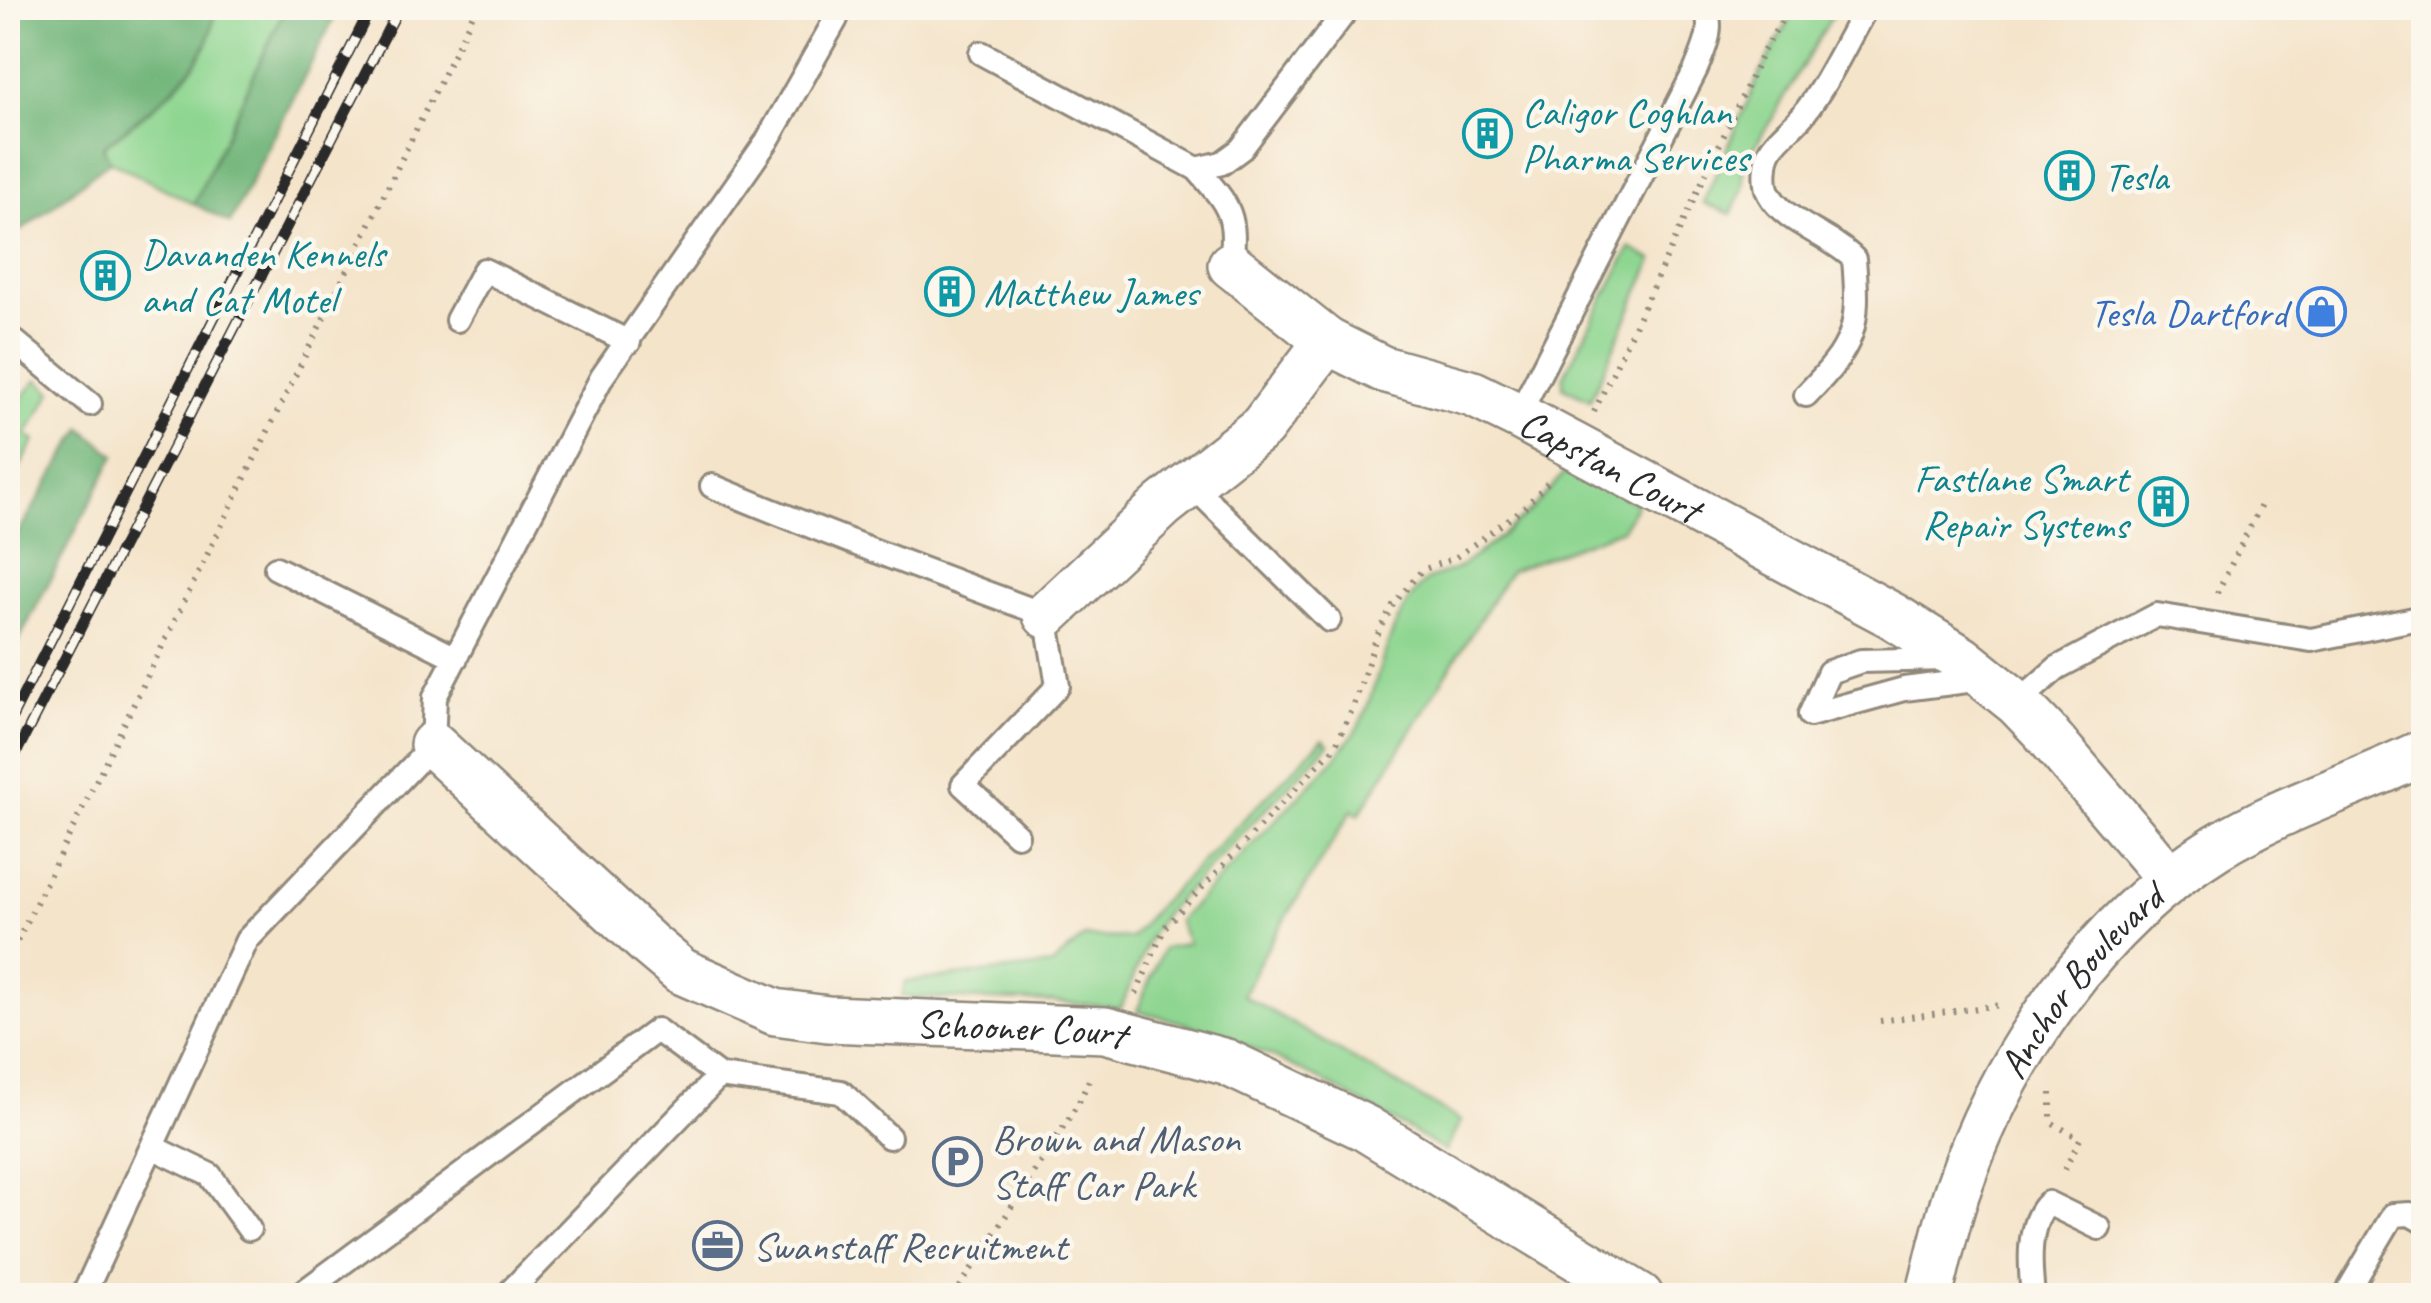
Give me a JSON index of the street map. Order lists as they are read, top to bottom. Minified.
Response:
{"streets":{"street":["Capstan Court","Anchor Boulevard","Schooner Court"]},"crossings":[["Capstan Court","Anchor Boulevard"]],"places":{"building":["Caligor Coghlan Pharma Services","Tesla","Davanden Kennels and Cat Motel","Matthew James","Fastlane Smart Repair Systems"],"shop":["Tesla Dartford"],"parking":["Brown and Mason Staff Car Park"],"office":["Swanstaff Recruitment"]}}
